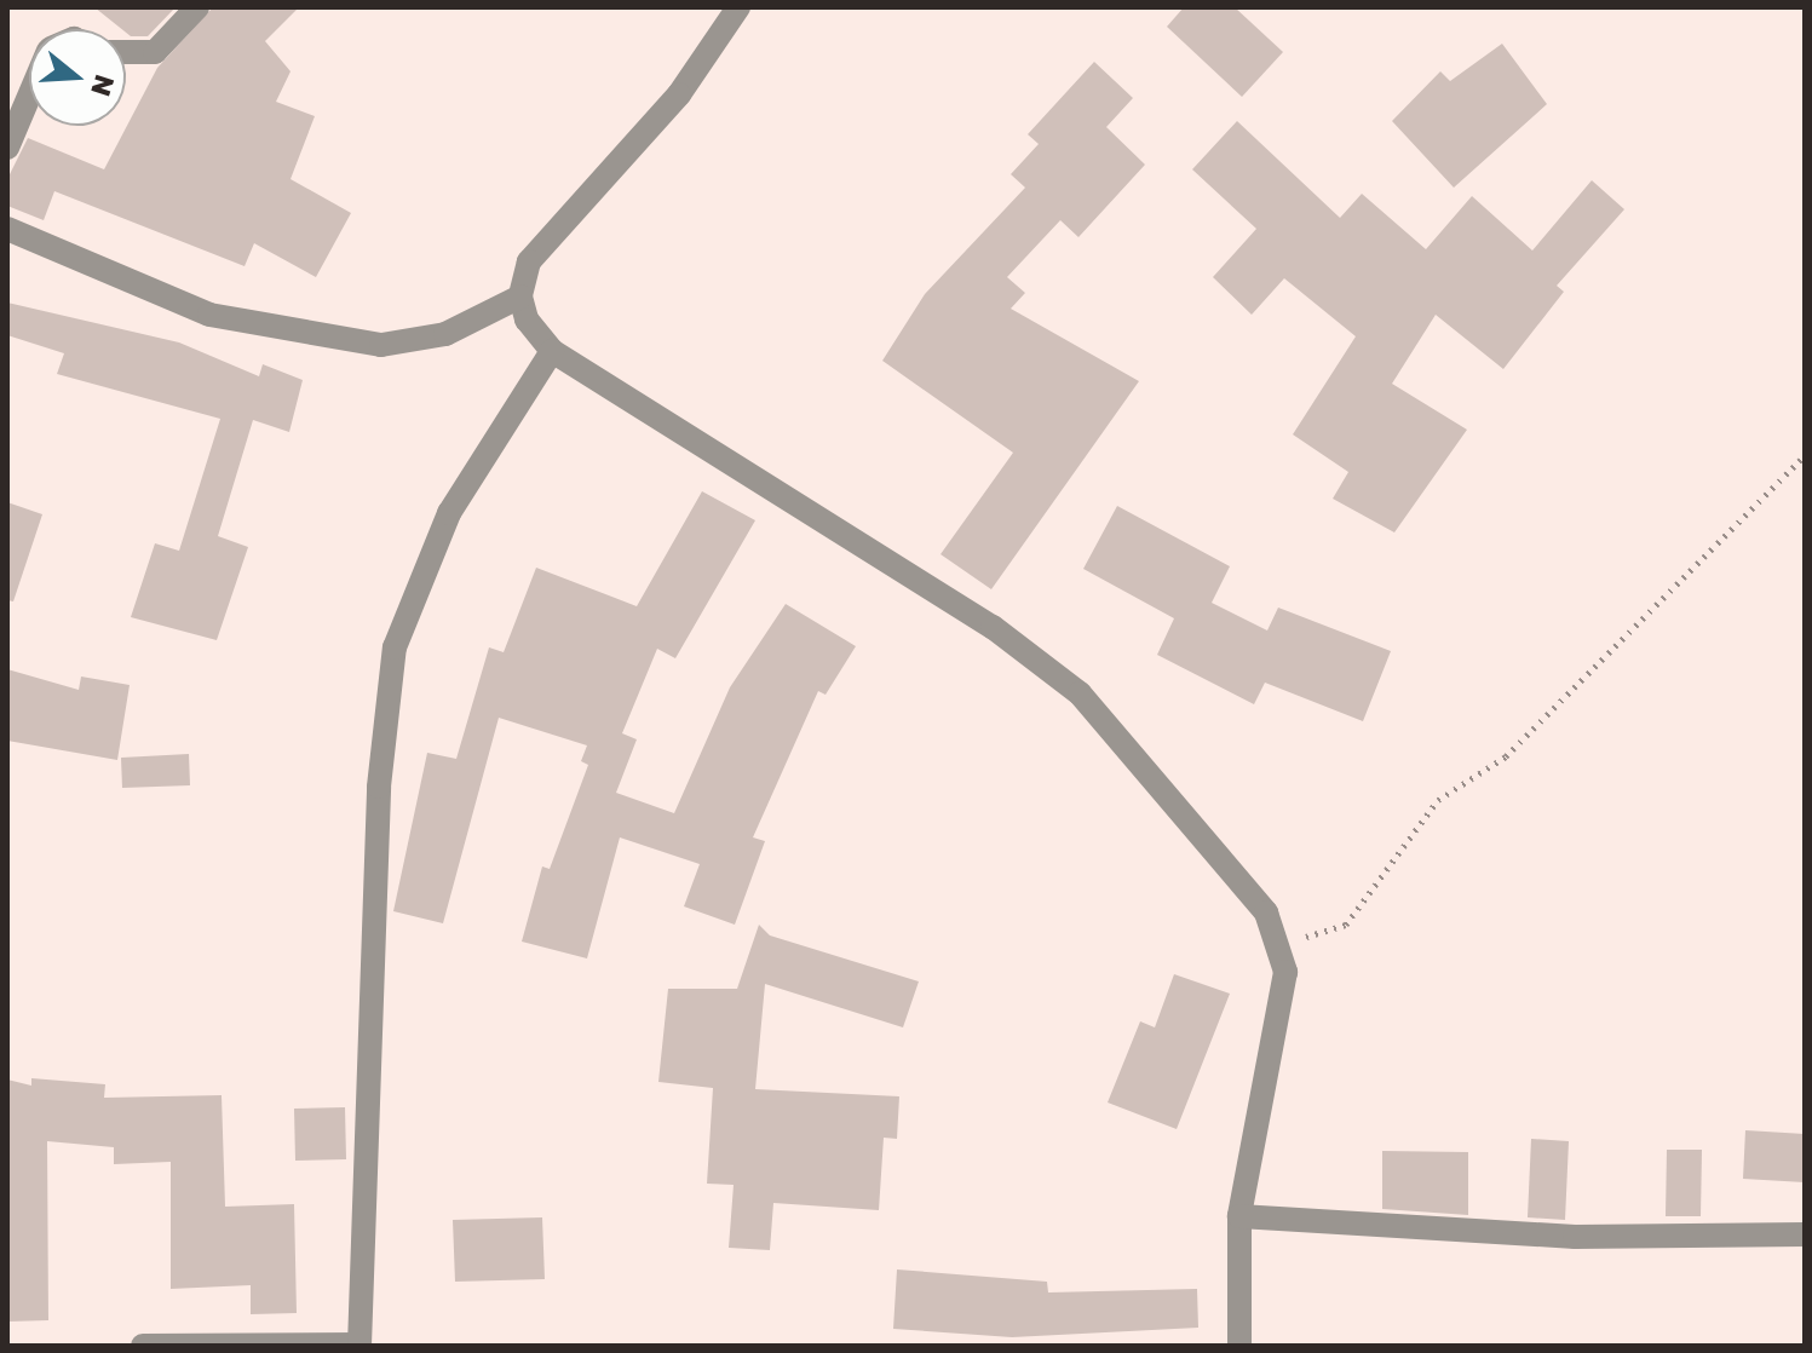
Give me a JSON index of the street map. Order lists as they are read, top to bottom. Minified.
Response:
{"north":"right"}
